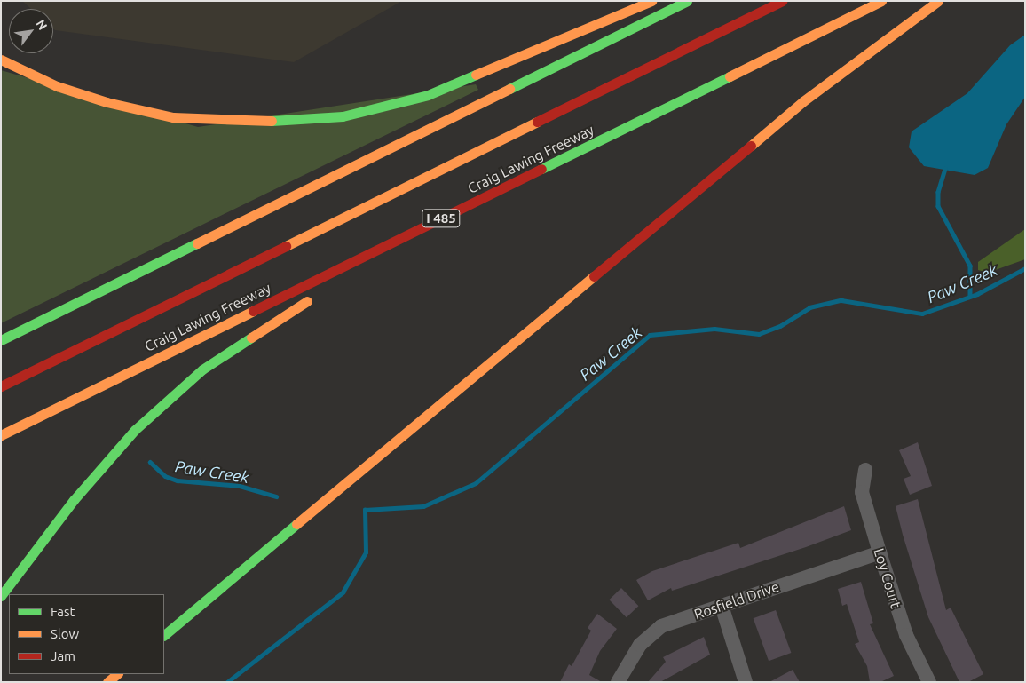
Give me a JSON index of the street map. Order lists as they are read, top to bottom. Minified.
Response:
{"streets":{"highway":["Craig Lawing Freeway","I 485"],"street":["Loy Court","Rosfield Drive"]},"crossings":[["Loy Court","Rosfield Drive"]],"water":["Paw Creek"],"legend":["Fast","Slow","Jam"],"north":"top right"}
